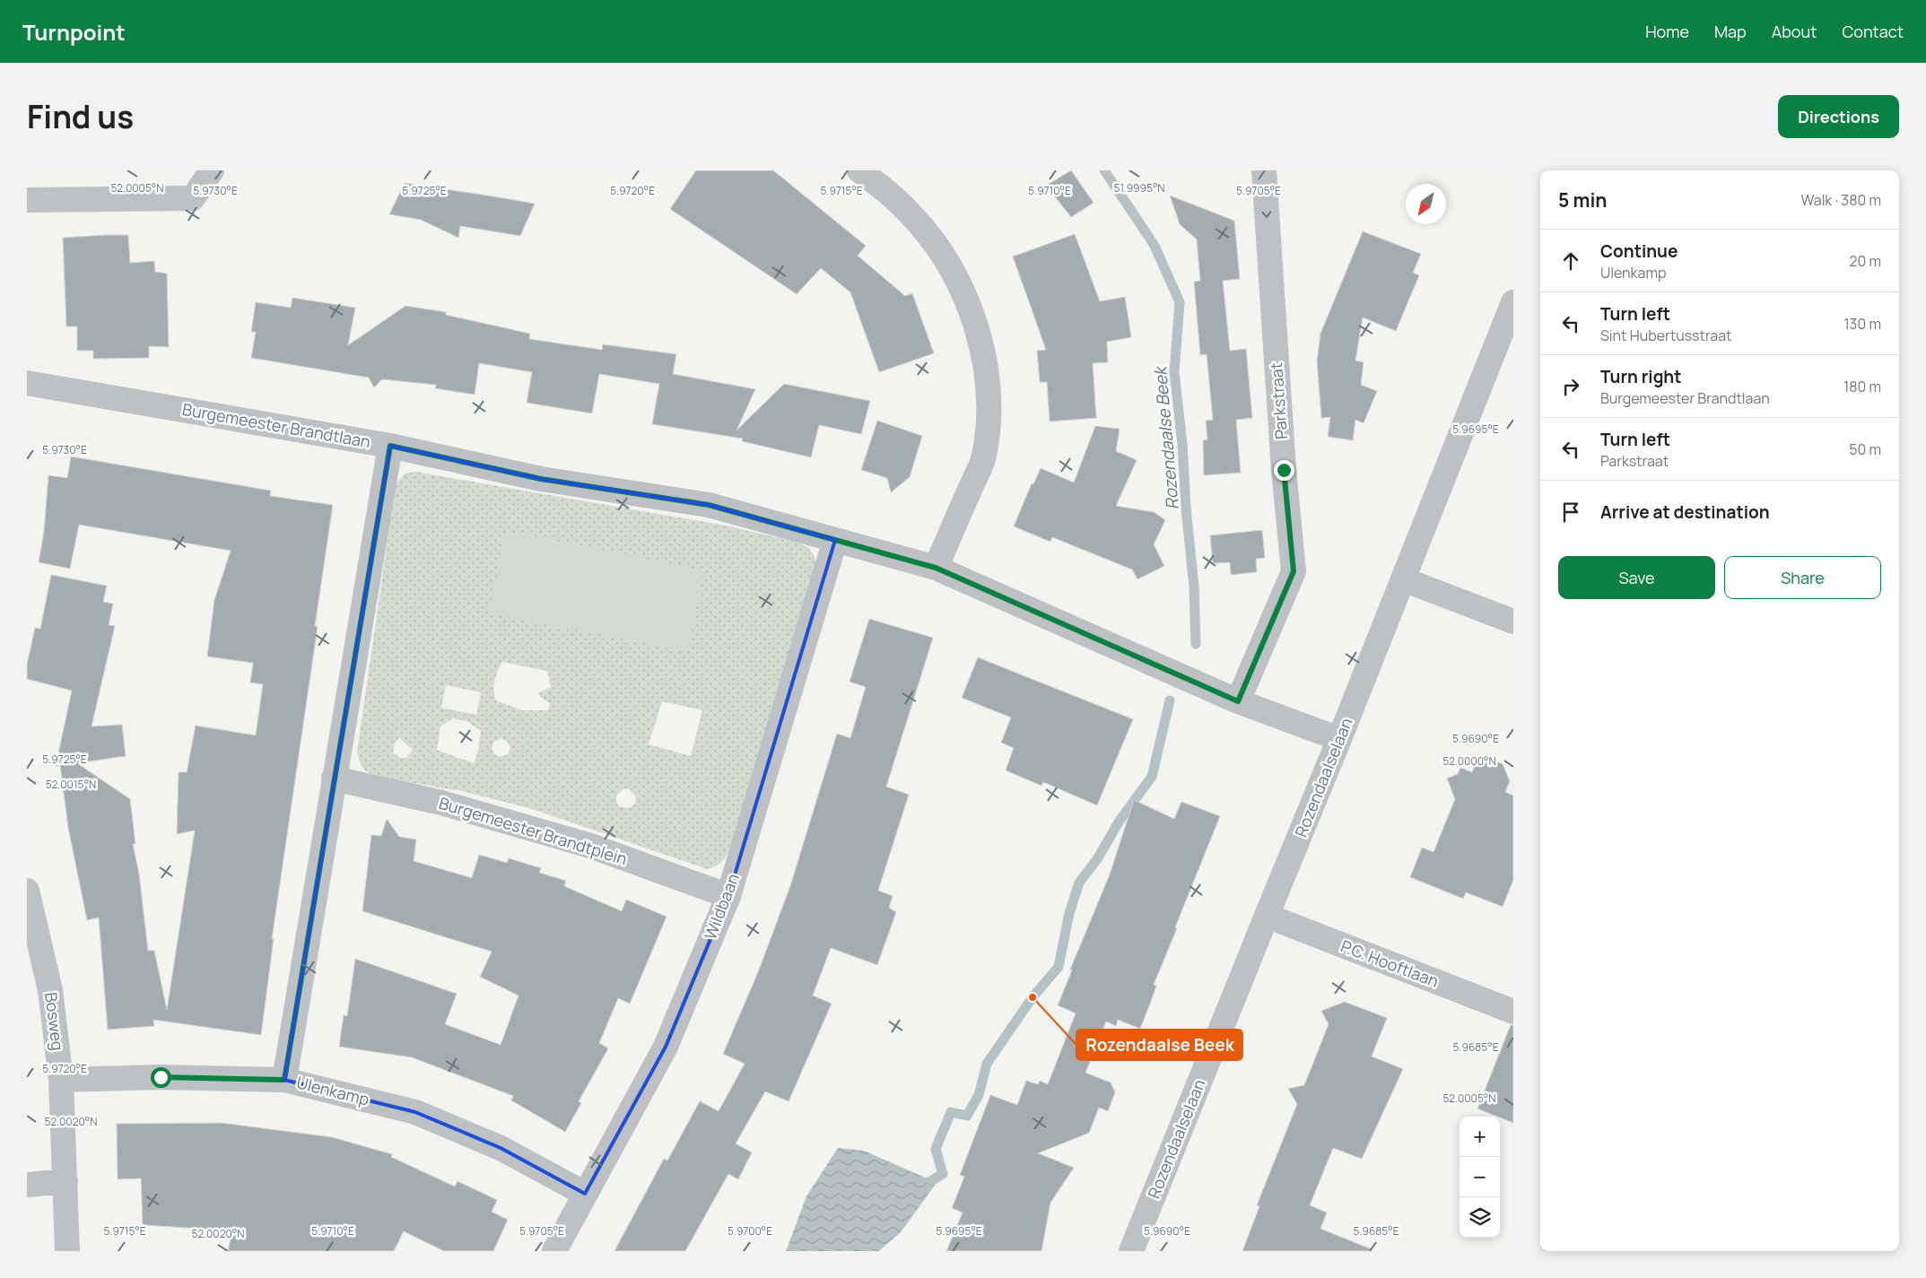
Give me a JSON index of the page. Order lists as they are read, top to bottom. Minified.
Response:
{"streets":{"street":["Parkstraat","Burgemeester Brandtlaan","Rozendaalselaan","Burgemeester Brandtplein","Wildbaan","P.C. Hooftlaan","Bosweg","Ulenkamp"]},"crossings":[["Parkstraat","Burgemeester Brandtlaan"],["Burgemeester Brandtlaan","Rozendaalselaan"],["Burgemeester Brandtlaan","Wildbaan"],["Rozendaalselaan","P.C. Hooftlaan"],["Burgemeester Brandtplein","Wildbaan"],["Wildbaan","Ulenkamp"],["Bosweg","Ulenkamp"]],"one_way":["Parkstraat"],"water":["Rozendaalse Beek"],"places":["Rozendaalse Beek"],"north":"bottom left","page":{"header":"Turnpoint","nav":["Home","Map","About","Contact"],"title":"Find us","buttons":["Directions",["Save","Share"]],"heading":["5 min","Walk · 380 m"],"list":[["Continue","Ulenkamp","20 m"],["Turn left","Sint Hubertusstraat","130 m"],["Turn right","Burgemeester Brandtlaan","180 m"],["Turn left","Parkstraat","50 m"],"Arrive at destination"],"map_buttons":["+","−"]},"coordinates":["52.0005°N","51.9995°N","5.9730°E","5.9725°E","5.9720°E","5.9715°E","5.9710°E","5.9705°E","5.9695°E","5.9690°E","52.0000°N","52.0015°N","5.9685°E","52.0020°N","5.9700°E"]}
